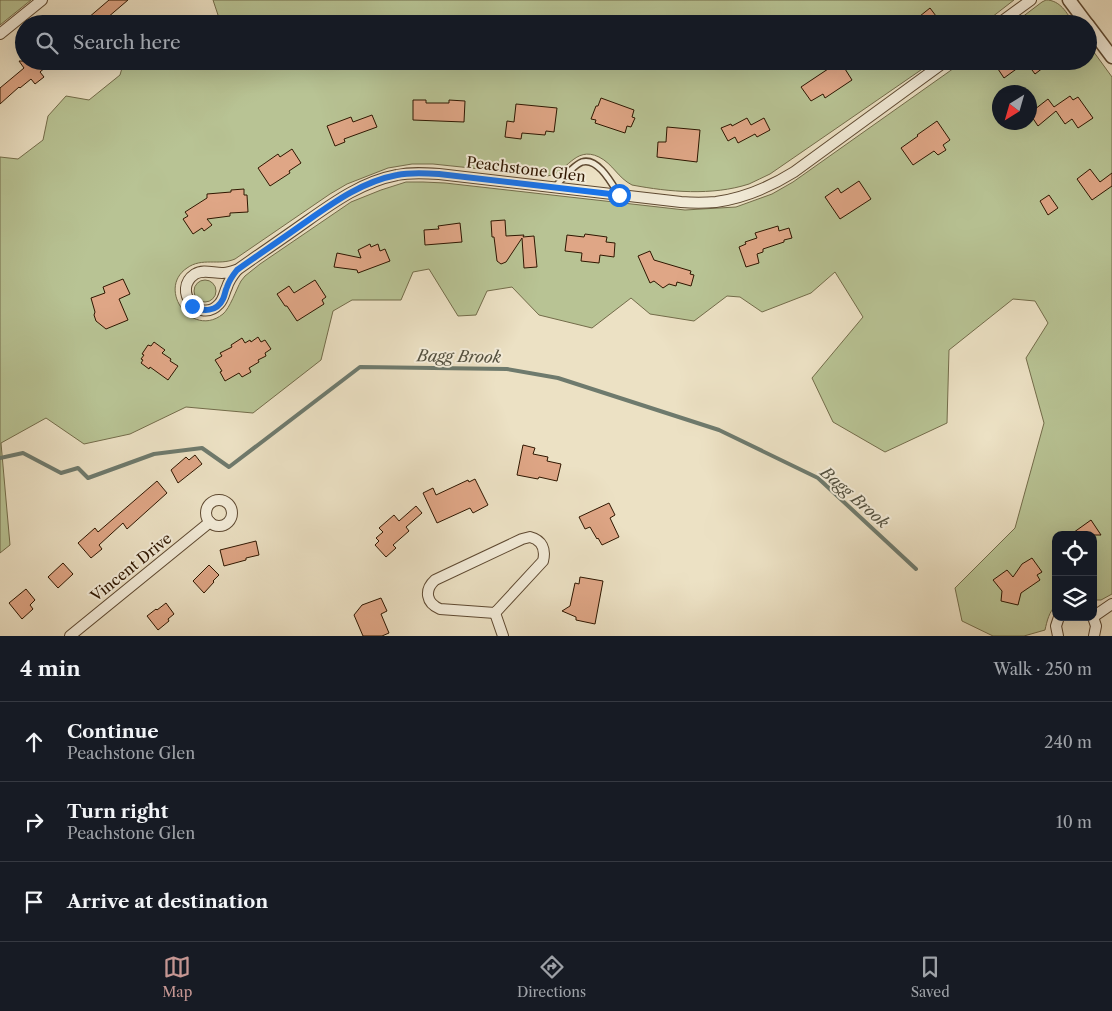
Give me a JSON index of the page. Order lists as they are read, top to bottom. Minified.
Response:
{"streets":{"street":["Peachstone Glen","Vincent Drive"]},"water":["Bagg Brook"],"north":"bottom left","page":{"search":"Search here","heading":["4 min","Walk · 250 m"],"list":[["Continue","Peachstone Glen","240 m"],["Turn right","Peachstone Glen","10 m"],"Arrive at destination"],"nav":["Map","Directions","Saved"]}}
